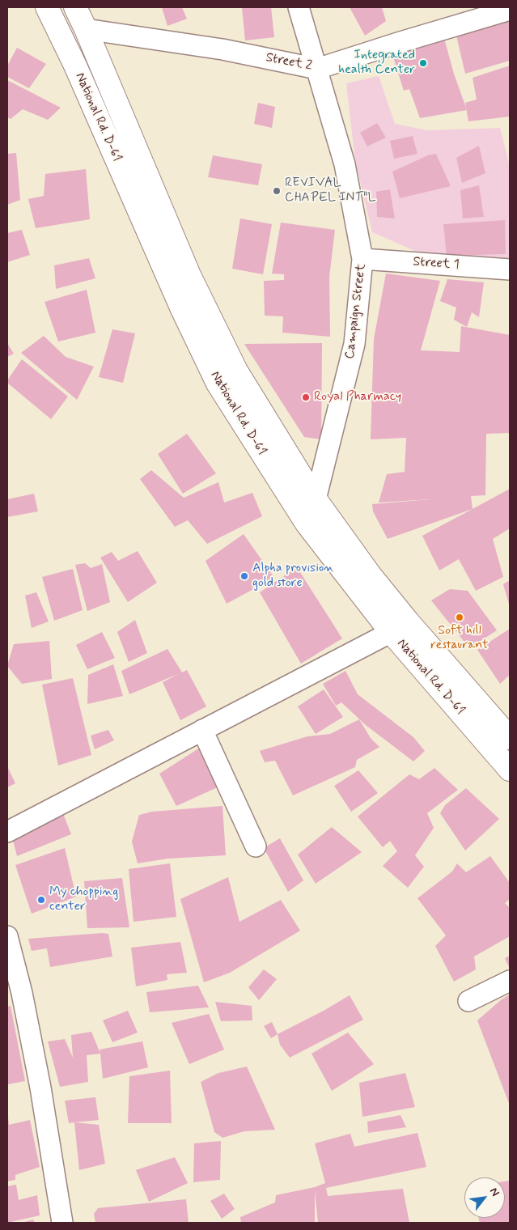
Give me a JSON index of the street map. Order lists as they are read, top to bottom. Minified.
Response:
{"streets":{"highway":["National Rd. D-61"],"street":["Street 2","Street 1","Campaign Street"]},"crossings":[["Street 2","National Rd. D-61"],["Street 2","Campaign Street"],["National Rd. D-61","Campaign Street"],["Street 1","Campaign Street"]],"places":["Integrated health Center","REVIVAL CHAPEL INT\"L","Royal Pharmacy","Alpha provision gold store","Soft hill restaurant","My chopping center"],"north":"top right"}
